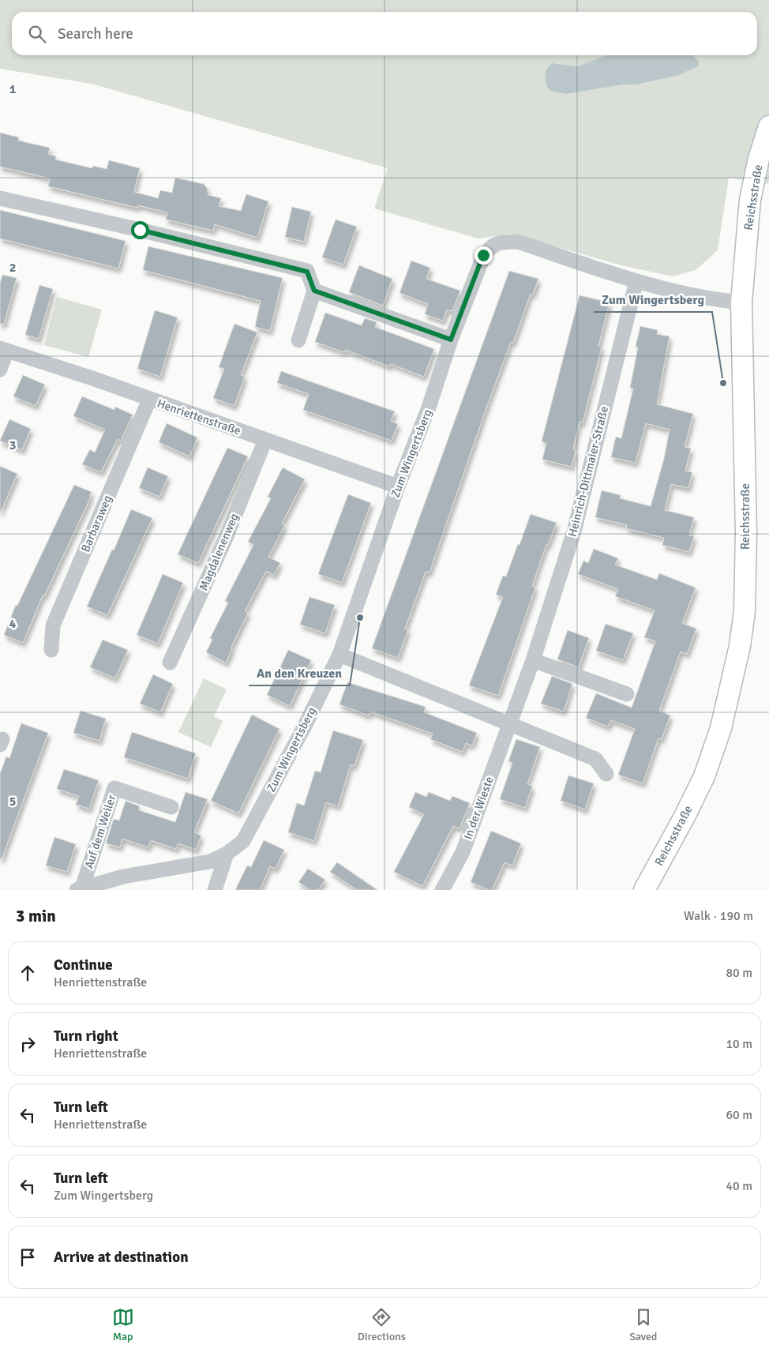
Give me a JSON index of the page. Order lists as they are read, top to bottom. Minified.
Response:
{"streets":{"main road":["Reichsstraße"],"street":["Henriettenstraße","Zum Wingertsberg","Heinrich-Dittmaier-Straße","Barbaraweg","Magdalenenweg","In der Wieste","Auf dem Weiler"]},"crossings":[["Reichsstraße","Zum Wingertsberg"],["Henriettenstraße","Zum Wingertsberg"],["Henriettenstraße","Barbaraweg"],["Henriettenstraße","Magdalenenweg"],["Zum Wingertsberg","Heinrich-Dittmaier-Straße"],["Zum Wingertsberg","Auf dem Weiler"],["Heinrich-Dittmaier-Straße","In der Wieste"]],"places":["Zum Wingertsberg","An den Kreuzen"],"page":{"search":"Search here","heading":["3 min","Walk · 190 m"],"list":[["Continue","Henriettenstraße","80 m"],["Turn right","Henriettenstraße","10 m"],["Turn left","Henriettenstraße","60 m"],["Turn left","Zum Wingertsberg","40 m"],"Arrive at destination"],"nav":["Map","Directions","Saved"]},"grid":{"rows":["1","2","3","4","5"]}}
